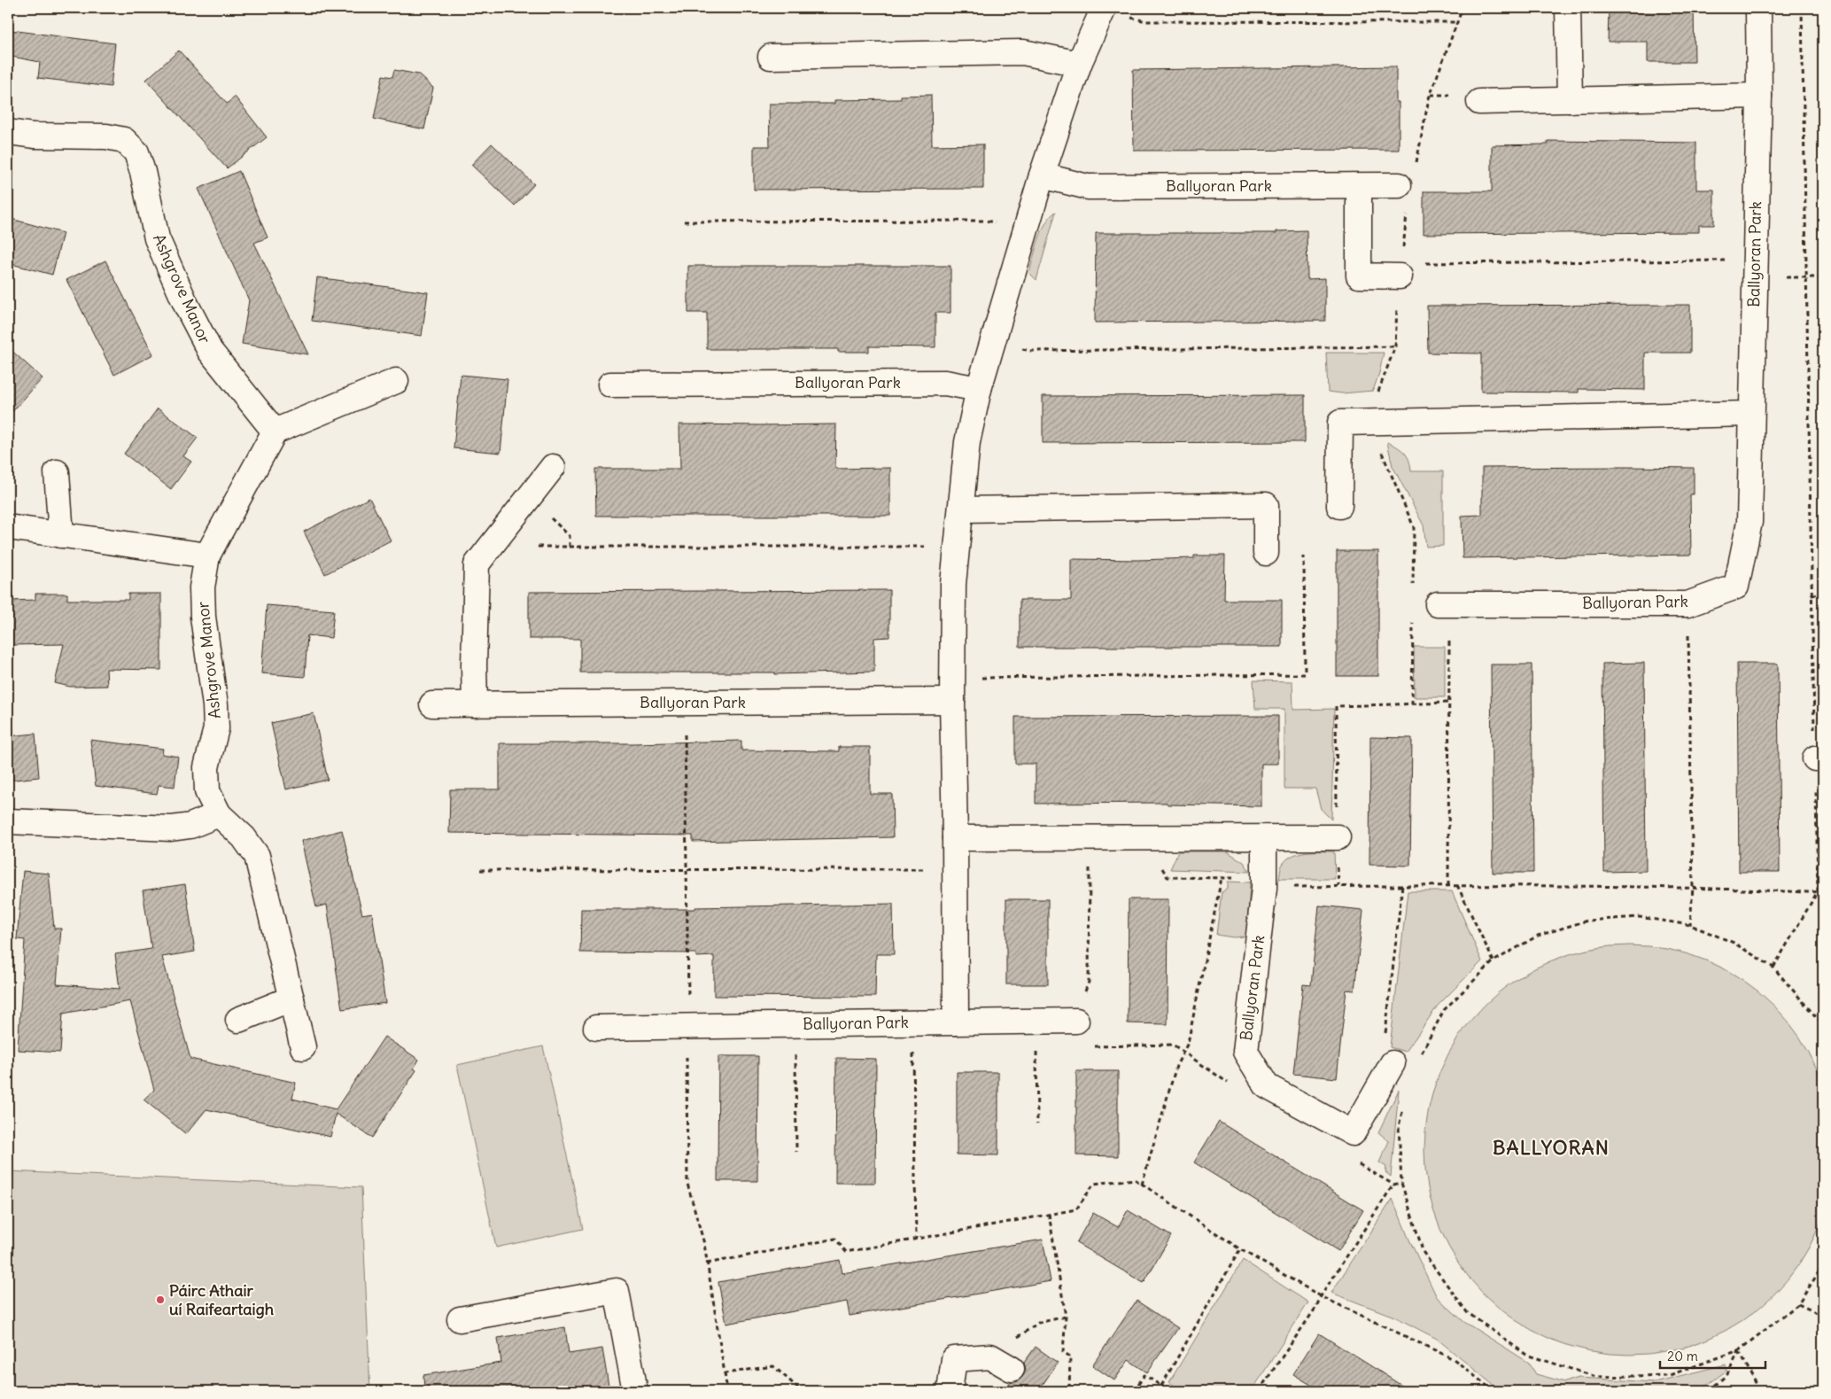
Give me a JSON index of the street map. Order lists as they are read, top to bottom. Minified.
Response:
{"streets":{"street":["Ballyoran Park","Ashgrove Manor"]},"districts":["BALLYORAN"],"places":["Páirc Athair uí Raifeartaigh"],"scale_bar":"20 m"}
